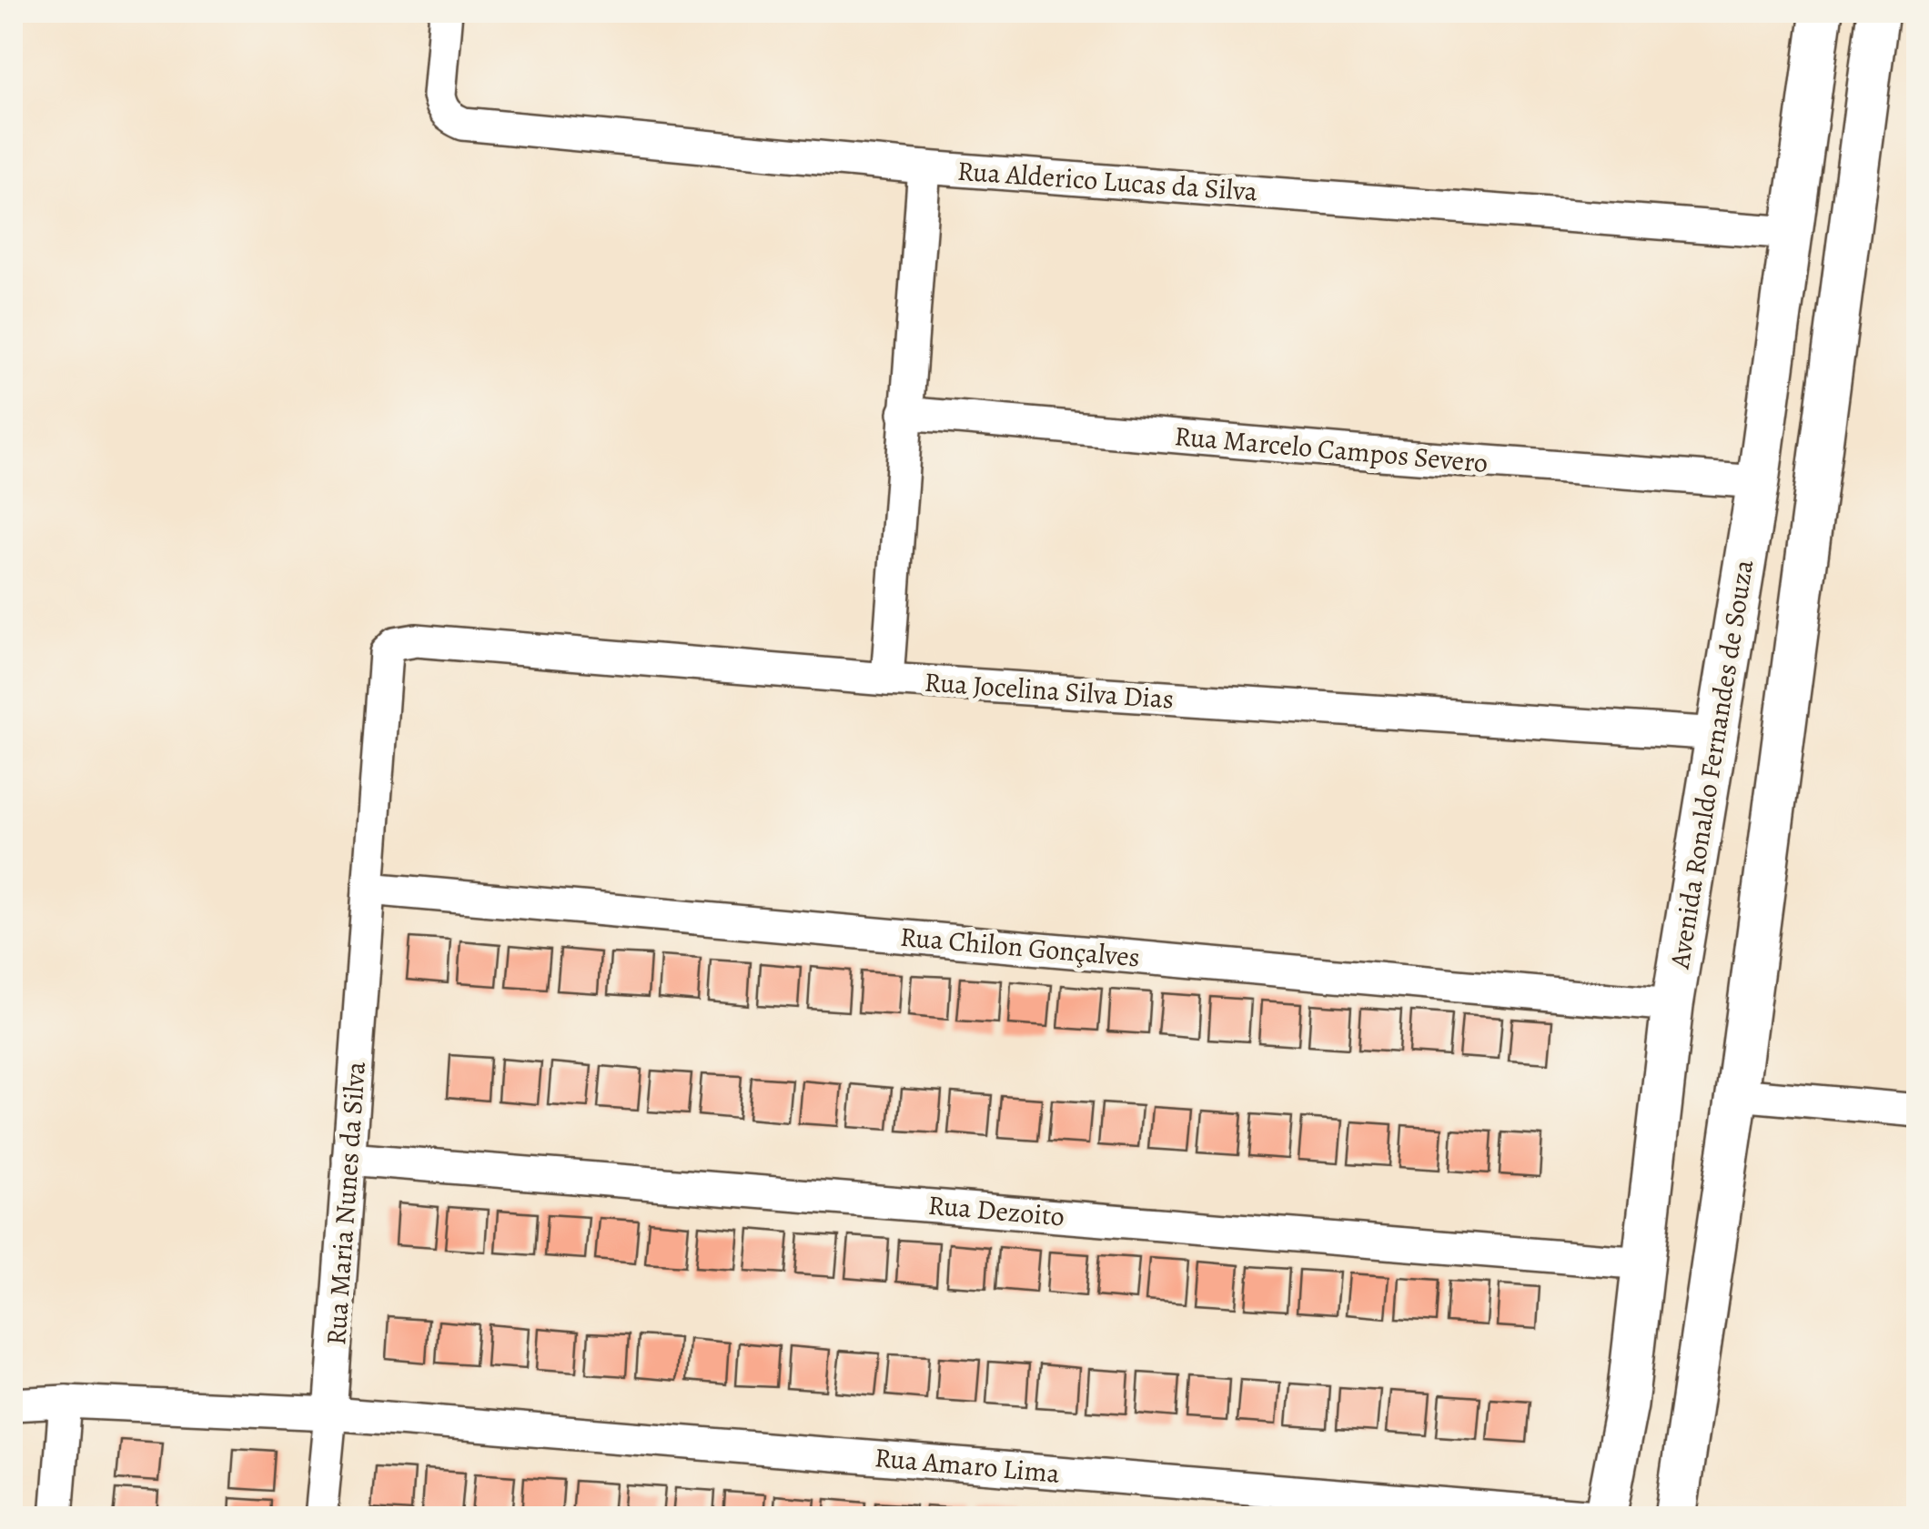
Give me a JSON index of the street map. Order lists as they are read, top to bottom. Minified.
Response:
{"streets":{"street":["Rua Alderico Lucas da Silva","Rua Marcelo Campos Severo","Rua Jocelina Silva Dias","Avenida Ronaldo Fernandes de Souza","Rua Chilon Gonçalves","Rua Maria Nunes da Silva","Rua Dezoito","Rua Amaro Lima"]},"crossings":[["Rua Alderico Lucas da Silva","Avenida Ronaldo Fernandes de Souza"],["Rua Marcelo Campos Severo","Avenida Ronaldo Fernandes de Souza"],["Rua Jocelina Silva Dias","Avenida Ronaldo Fernandes de Souza"],["Rua Jocelina Silva Dias","Rua Maria Nunes da Silva"],["Avenida Ronaldo Fernandes de Souza","Rua Chilon Gonçalves"],["Avenida Ronaldo Fernandes de Souza","Rua Dezoito"],["Avenida Ronaldo Fernandes de Souza","Rua Amaro Lima"],["Rua Chilon Gonçalves","Rua Maria Nunes da Silva"],["Rua Maria Nunes da Silva","Rua Dezoito"],["Rua Maria Nunes da Silva","Rua Amaro Lima"]]}
